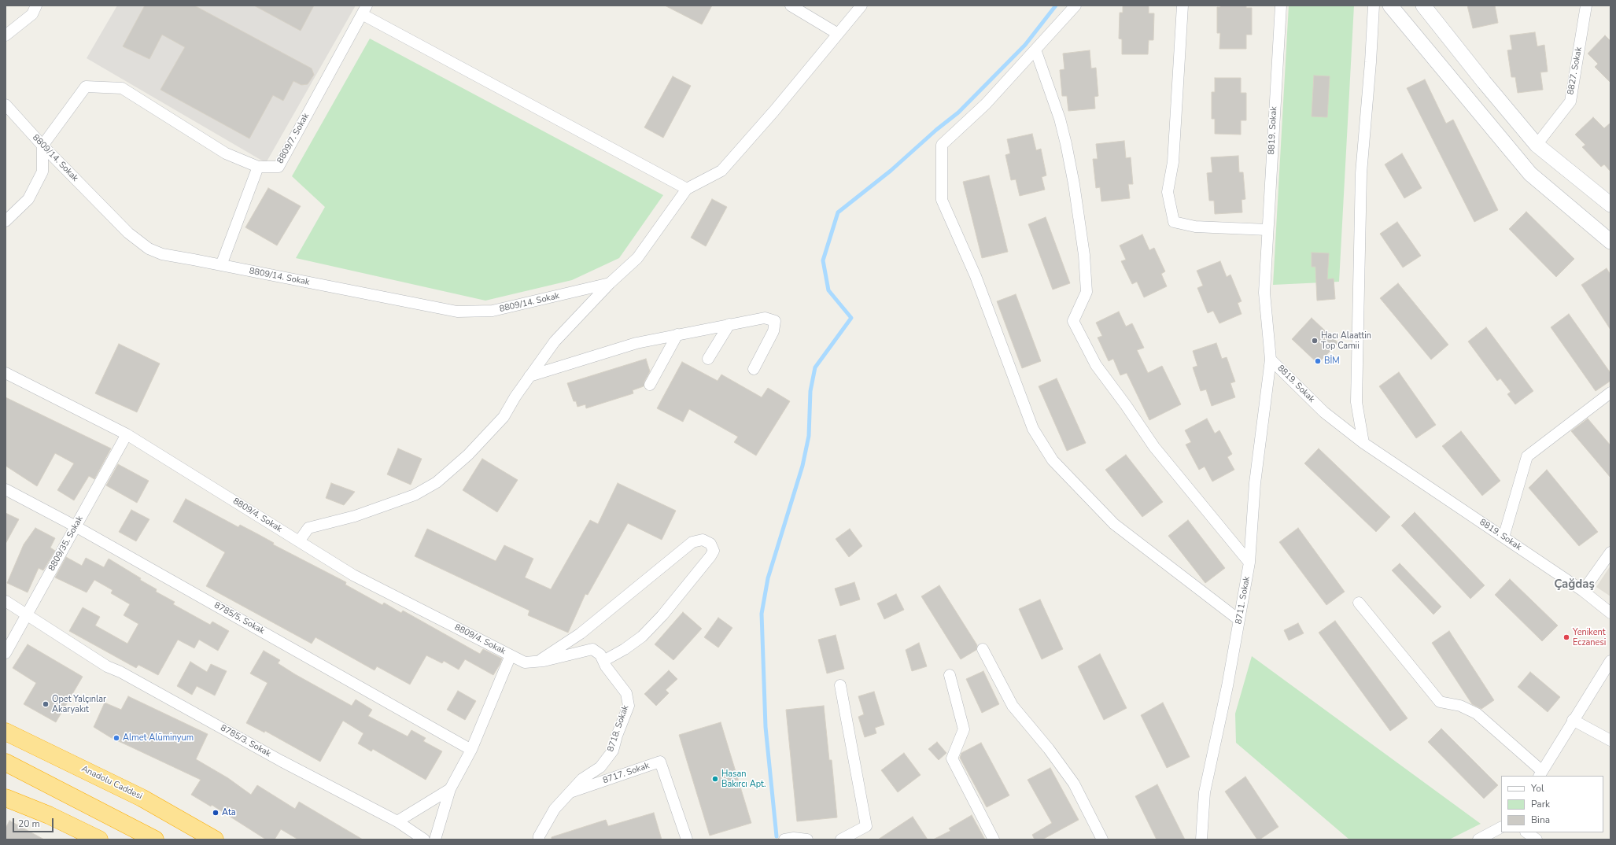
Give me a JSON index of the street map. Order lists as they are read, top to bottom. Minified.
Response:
{"streets":{"highway":["Anadolu Caddesi"],"street":["8827. Sokak","8819. Sokak","8809/7. Sokak","8809/14. Sokak","8809/4. Sokak","8809/35. Sokak","8711. Sokak","8785/5. Sokak","8718. Sokak","8785/3. Sokak","8717. Sokak"]},"crossings":[["8819. Sokak","8711. Sokak"],["8809/7. Sokak","8809/14. Sokak"],["8809/4. Sokak","8809/35. Sokak"],["8809/4. Sokak","8718. Sokak"],["8809/35. Sokak","8785/5. Sokak"],["8809/35. Sokak","8785/3. Sokak"],["8718. Sokak","8717. Sokak"]],"districts":["Çağdaş"],"places":["Hacı Alaattin Top Camii","BİM","Yenikent Eczanesi","Opet Yalçınlar Akaryakıt","Almet Alüminyum","Hasan Bakırcı Apt.","Ata"],"legend":["Yol","Park","Bina"],"scale_bar":"20 m"}
